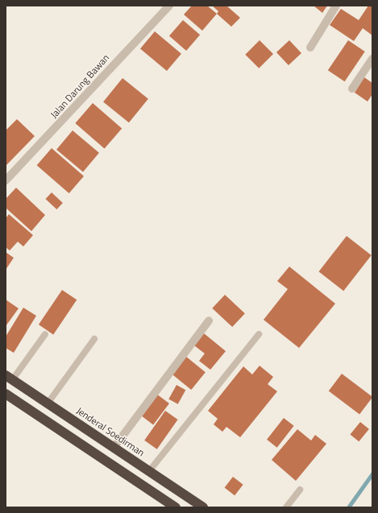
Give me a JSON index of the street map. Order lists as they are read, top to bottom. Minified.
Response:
{"streets":{"highway":["Jenderal Soedirman"],"street":["Jalan Darung Bawan"]}}
